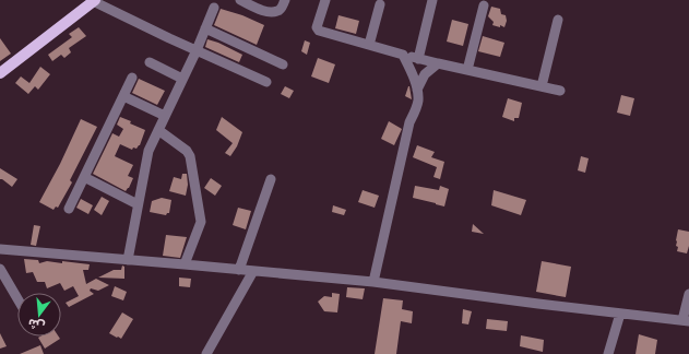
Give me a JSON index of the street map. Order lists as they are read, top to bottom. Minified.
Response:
{"north":"bottom"}
